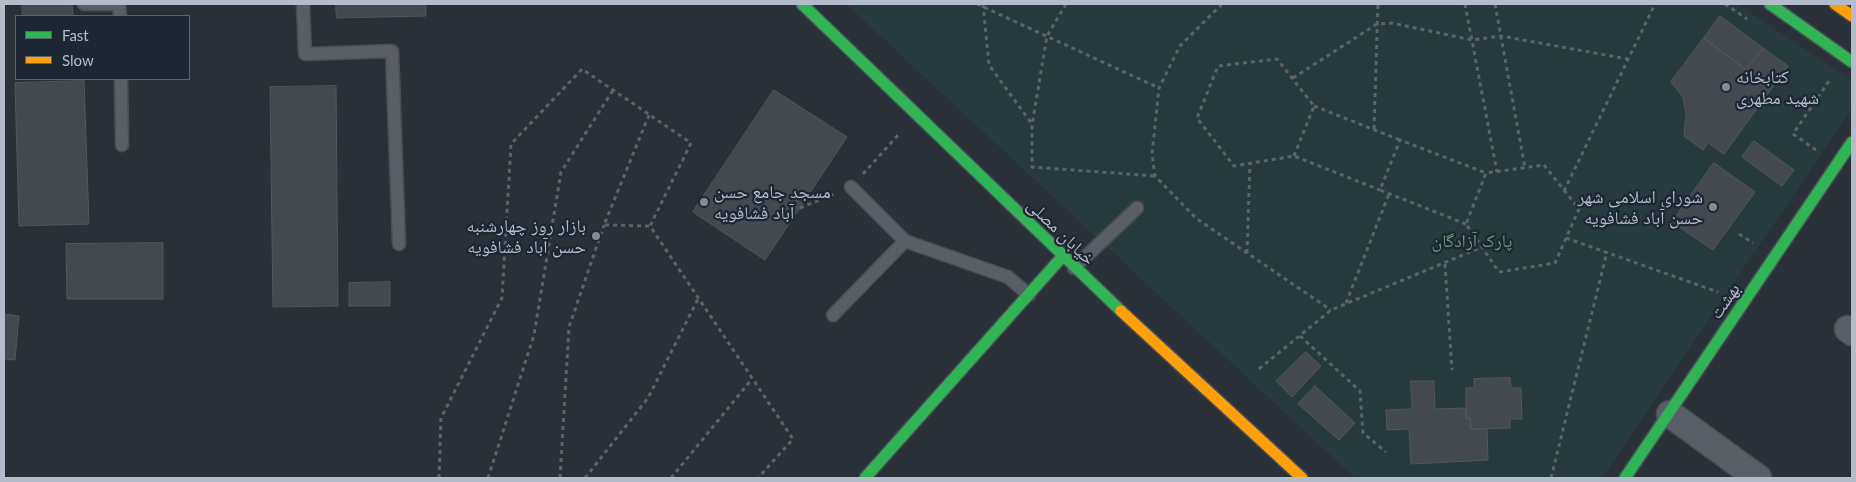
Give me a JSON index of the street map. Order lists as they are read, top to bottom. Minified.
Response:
{"streets":{"street":["خیابان مصلی","بهشت"]},"parks":["پارک آزادگان"],"places":["کتابخانه شهید مطهری","مسجد جامع حسن آباد فشافویه","شورای اسلامی شهر حسن آباد فشافویه","بازار روز چهارشنبه حسن آباد فشافویه"],"legend":["Fast","Slow"]}
